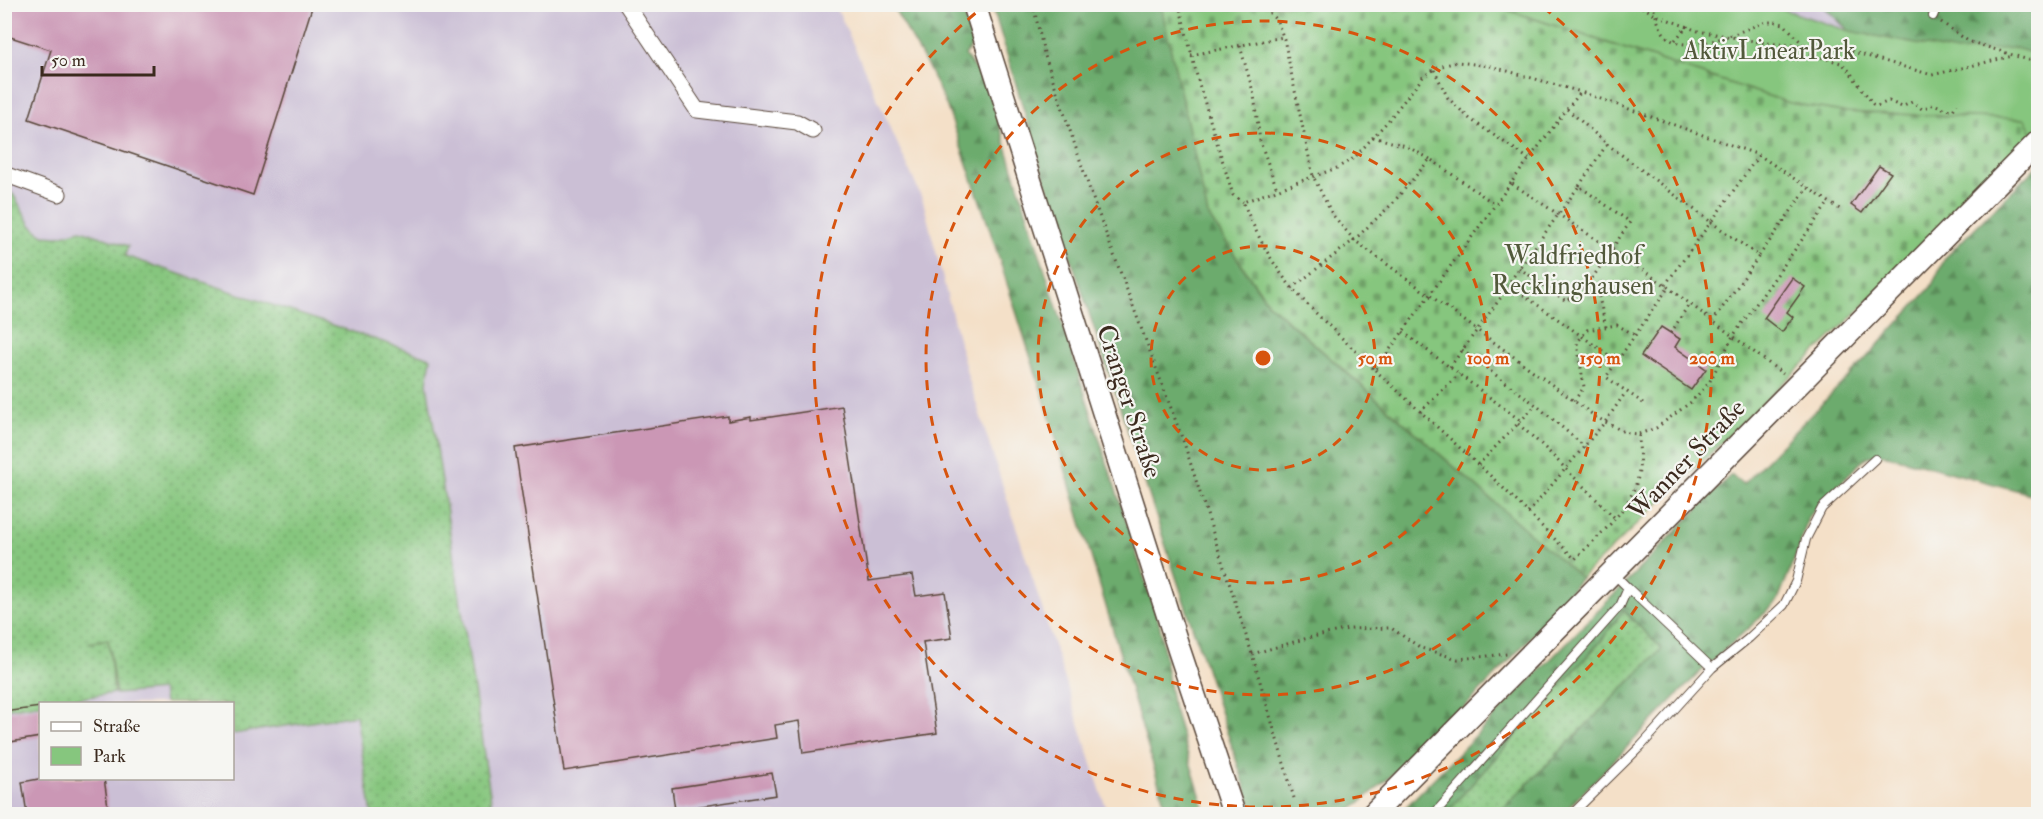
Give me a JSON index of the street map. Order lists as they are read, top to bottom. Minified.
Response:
{"streets":{"street":["Cranger Straße","Wanner Straße"]},"parks":["AktivLinearPark","Waldfriedhof Recklinghausen"],"legend":["Straße","Park"],"scale_bar":"50 m","rings":["50 m","100 m","150 m","200 m"]}
